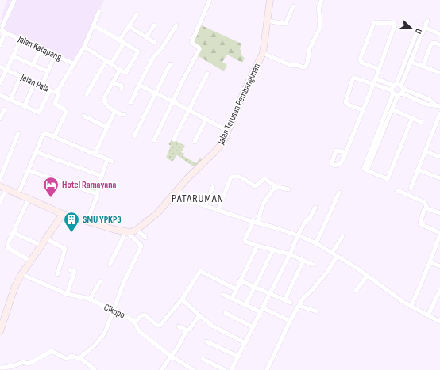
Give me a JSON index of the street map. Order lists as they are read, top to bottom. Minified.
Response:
{"streets":{"street":["Jalan Katapang","Jalan Pala","Jalan Terusan Pembangunan","Cikopo"]},"crossings":[["Jalan Katapang","Jalan Pala"]],"districts":["PATARUMAN"],"places":{"hotel":["Hotel Ramayana"],"building":["SMU YPKP3"]},"north":"right"}
